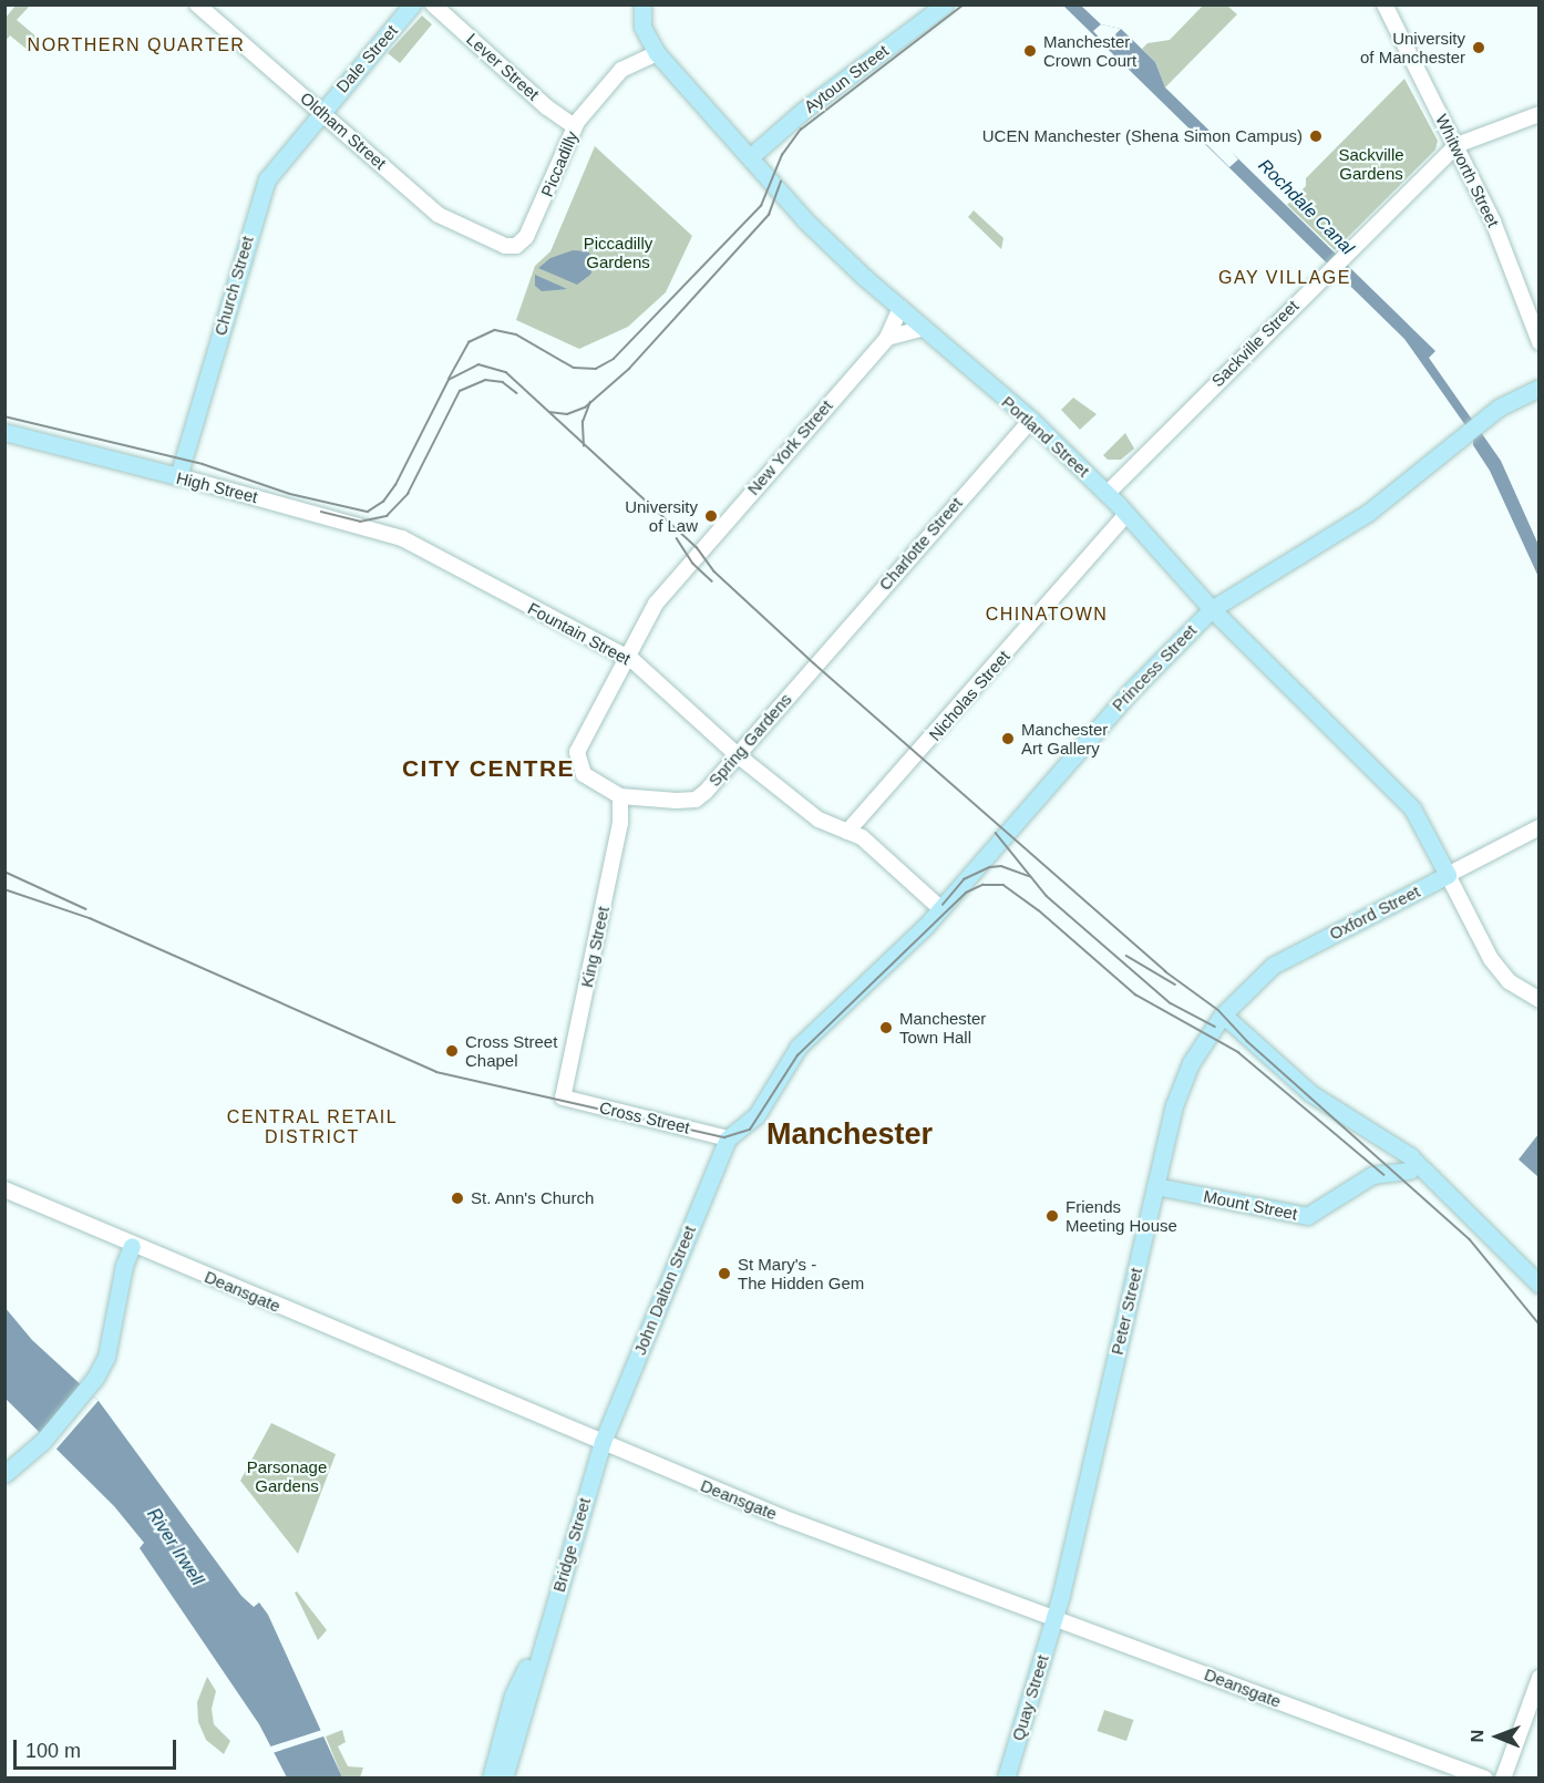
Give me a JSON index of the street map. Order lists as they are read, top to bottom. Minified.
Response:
{"streets":{"main road":["Dale Street","Aytoun Street","Church Street","Portland Street","High Street","Princess Street","Oxford Street","Mount Street","John Dalton Street","Peter Street","Bridge Street","Quay Street"],"street":["Lever Street","Oldham Street","Piccadilly","Whitworth Street","Sackville Street","New York Street","Charlotte Street","Fountain Street","Nicholas Street","Spring Gardens","King Street","Cross Street","Deansgate"]},"crossings":[["Dale Street","Oldham Street"],["Dale Street","Church Street"],["Lever Street","Piccadilly"],["Aytoun Street","Portland Street"],["Oldham Street","Piccadilly"],["Oldham Street","Church Street"],["Piccadilly","Portland Street"],["Whitworth Street","Sackville Street"],["Church Street","High Street"],["Sackville Street","Portland Street"],["Portland Street","New York Street"],["Portland Street","Charlotte Street"],["Portland Street","Princess Street"],["Portland Street","Nicholas Street"],["Portland Street","Oxford Street"],["New York Street","Fountain Street"],["New York Street","Spring Gardens"],["High Street","Fountain Street"],["Charlotte Street","Spring Gardens"],["Fountain Street","Princess Street"],["Fountain Street","Nicholas Street"],["Fountain Street","Spring Gardens"],["Princess Street","Cross Street"],["Princess Street","John Dalton Street"],["Spring Gardens","King Street"],["Oxford Street","Peter Street"],["King Street","Cross Street"],["Cross Street","John Dalton Street"],["Mount Street","Peter Street"],["John Dalton Street","Deansgate"],["John Dalton Street","Bridge Street"],["Deansgate","Peter Street"],["Deansgate","Bridge Street"],["Deansgate","Quay Street"],["Peter Street","Quay Street"]],"districts":["NORTHERN QUARTER","GAY VILLAGE","CHINATOWN","CITY CENTRE","CENTRAL RETAIL DISTRICT","Manchester"],"water":["Rochdale Canal","River Irwell"],"parks":["Sackville Gardens","Piccadilly Gardens","Parsonage Gardens"],"places":["University of Manchester","Manchester Crown Court","UCEN Manchester (Shena Simon Campus)","University of Law","Manchester Art Gallery","Manchester Town Hall","Cross Street Chapel","St. Ann's Church","Friends Meeting House","St Mary's - The Hidden Gem"],"scale_bar":"100 m","north":"left"}
